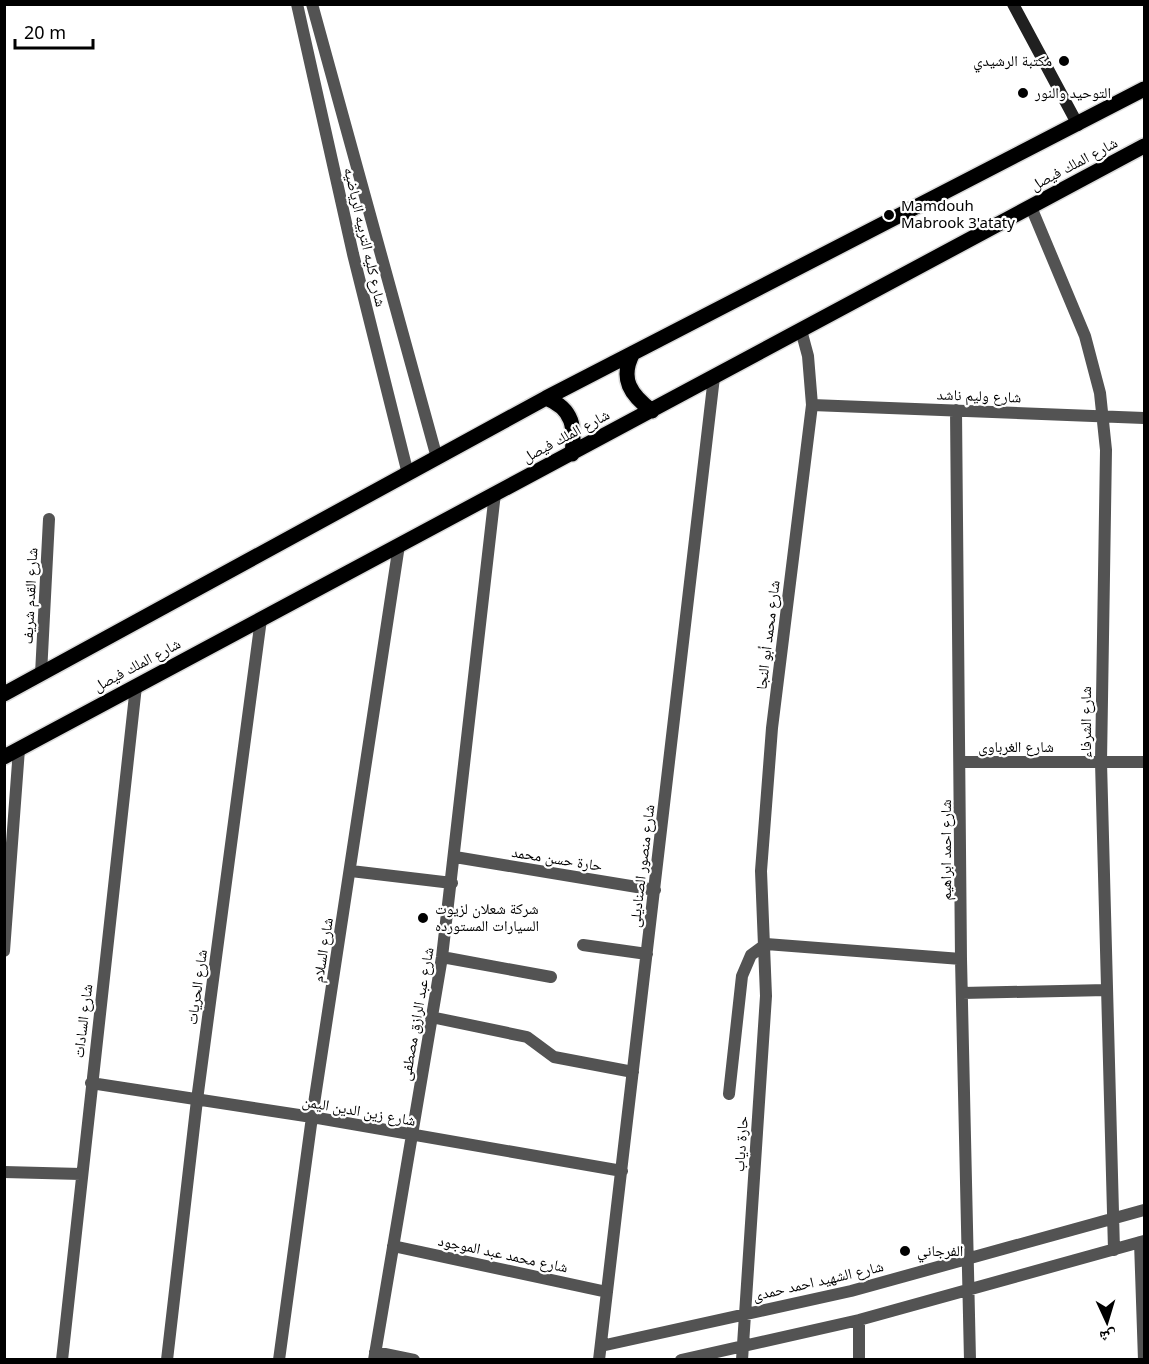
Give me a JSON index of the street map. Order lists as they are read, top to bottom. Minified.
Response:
{"streets":{"main road":["شارع الملك فيصل"],"street":["شارع كليه التربيه الرياضيه","شارع وليم ناشد","شارع القدم شريف","شارع محمد أبو النجا","شارع الشرفاء","شارع الغرباوى","شارع احمد ابراهيم","حارة حسن محمد","شارع منصور الصناديلى","شارع السلام","شارع الحريات","شارع عبد الرازق مصطفى","شارع السادات","شارع زين الدين اليمن","حارة دياب","شارع محمد عبد الموجود","شارع الشهيد احمد حمدى"]},"crossings":[["شارع الملك فيصل","شارع محمد أبو النجا"],["شارع الملك فيصل","شارع الشرفاء"],["شارع الملك فيصل","شارع منصور الصناديلى"],["شارع الملك فيصل","شارع السلام"],["شارع الملك فيصل","شارع الحريات"],["شارع الملك فيصل","شارع عبد الرازق مصطفى"],["شارع الملك فيصل","شارع السادات"],["شارع وليم ناشد","شارع محمد أبو النجا"],["شارع وليم ناشد","شارع الشرفاء"],["شارع وليم ناشد","شارع احمد ابراهيم"],["شارع محمد أبو النجا","حارة دياب"],["شارع الشرفاء","شارع الغرباوى"],["شارع الشرفاء","شارع الشهيد احمد حمدى"],["شارع الغرباوى","شارع احمد ابراهيم"],["شارع احمد ابراهيم","شارع الشهيد احمد حمدى"],["حارة حسن محمد","شارع منصور الصناديلى"],["حارة حسن محمد","شارع عبد الرازق مصطفى"],["شارع منصور الصناديلى","شارع زين الدين اليمن"],["شارع منصور الصناديلى","شارع محمد عبد الموجود"],["شارع منصور الصناديلى","شارع الشهيد احمد حمدى"],["شارع السلام","شارع زين الدين اليمن"],["شارع الحريات","شارع زين الدين اليمن"],["شارع عبد الرازق مصطفى","شارع زين الدين اليمن"],["شارع عبد الرازق مصطفى","شارع محمد عبد الموجود"],["شارع السادات","شارع زين الدين اليمن"],["حارة دياب","شارع الشهيد احمد حمدى"]],"places":["مكتبة الرشيدي","التوحيد والنور","Mamdouh Mabrook 3'ataty","شركة شعلان لزيوت السيارات المستورده","الفرجاني"],"scale_bar":"20 m","north":"bottom"}
